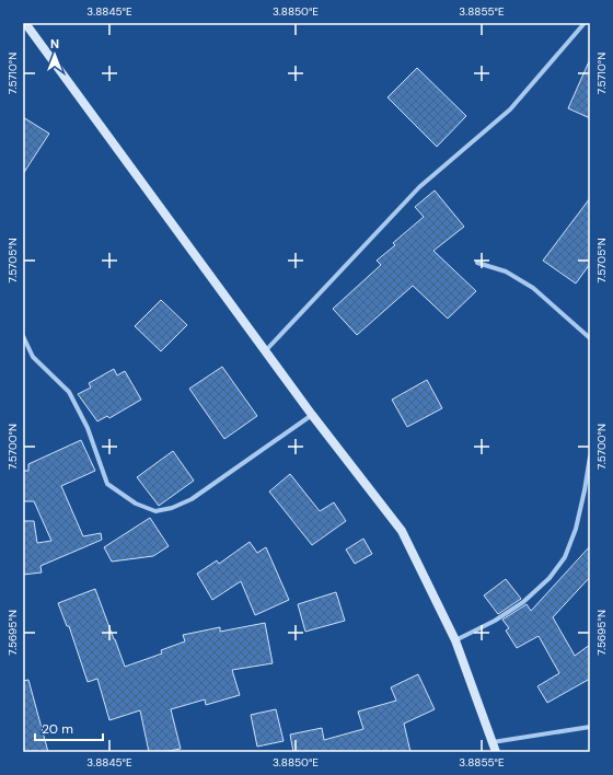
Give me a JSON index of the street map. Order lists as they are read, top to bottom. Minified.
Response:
{"scale_bar":"20 m","north":"top","coordinates":["3.8845°E","3.8850°E","3.8855°E","7.5710°N","7.5705°N","7.5700°N","7.5695°N"]}
